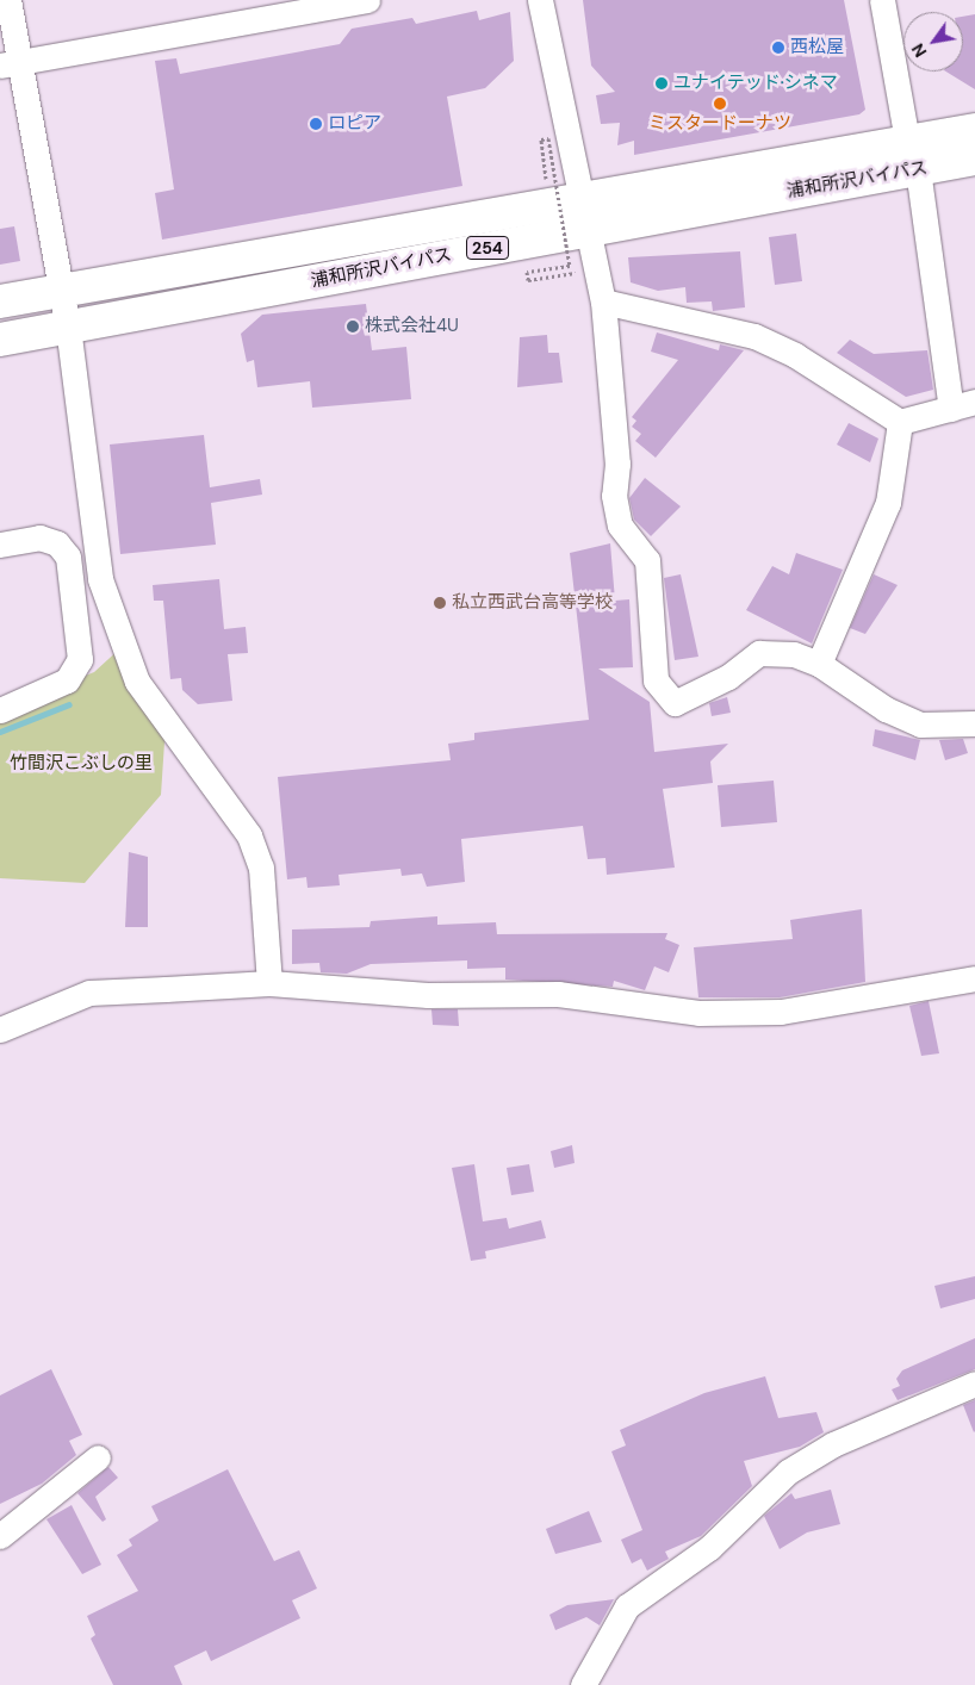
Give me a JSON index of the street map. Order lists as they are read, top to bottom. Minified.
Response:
{"streets":{"highway":["浦和所沢バイパス","254"]},"parks":["竹間沢こぶしの里"],"places":["西松屋","ユナイテッド·シネマ","ミスタードーナツ","ロピア","株式会社4U","私立西武台高等学校"],"north":"bottom left"}
